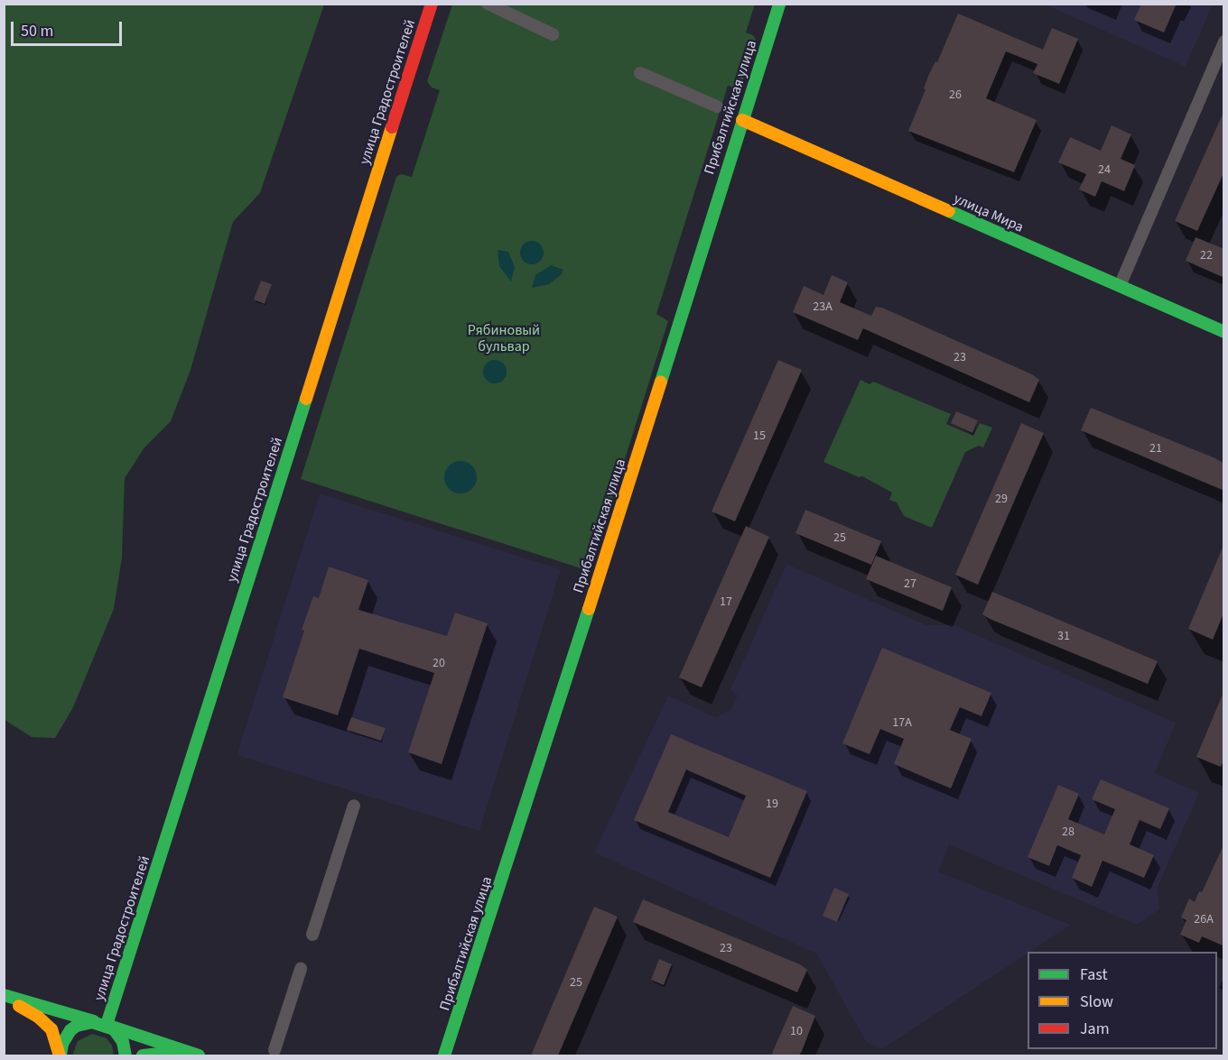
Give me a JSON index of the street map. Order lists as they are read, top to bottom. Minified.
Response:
{"streets":{"street":["улица Градостроителей","Прибалтийская улица","улица Мира"]},"crossings":[["Прибалтийская улица","улица Мира"]],"parks":["Рябиновый бульвар"],"house_numbers":["26","24","22","23А","23","15","21","29","25","27","17","31","20","17А","19","28","26А","23","25","10"],"legend":["Fast","Slow","Jam"],"scale_bar":"50 m"}
